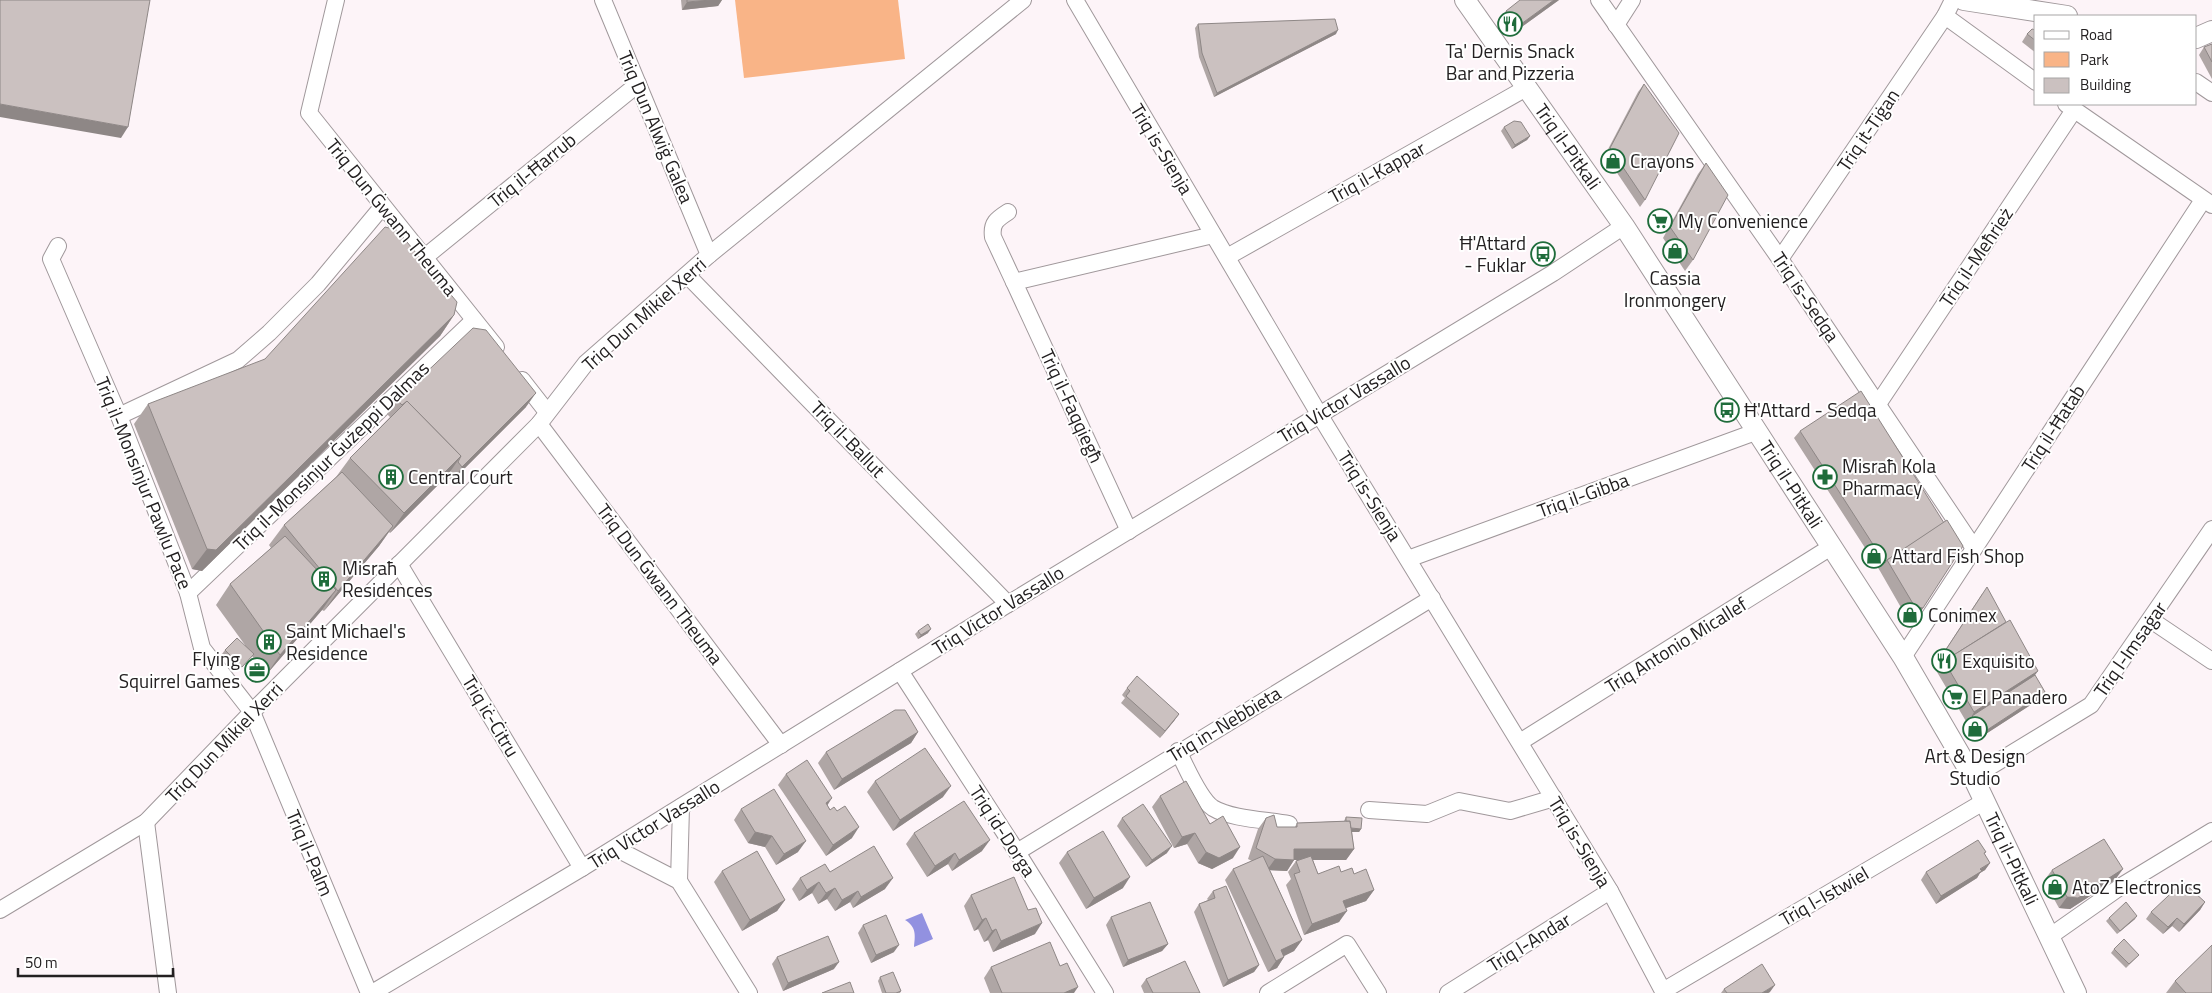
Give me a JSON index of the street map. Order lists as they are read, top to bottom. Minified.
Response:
{"streets":{"street":["Triq Dun Alwiġ Galea","Triq it-Tiġan","Triq il-Pitkali","Triq is-Sienja","Triq il-Ħarrub","Triq il-Kappar","Triq Dun Ġwann Theuma","Triq il-Meħrież","Triq is-Sedqa","Triq Dun Mikiel Xerri","Triq Victor Vassallo","Triq il-Faqqiegħ","Triq il-Ħatab","Triq il-Ballut","Triq il-Monsinjur Ġużeppi Dalmas","Triq il-Monsinjur Pawlu Pace","Triq il-Gibba","Triq Antonio Micallef","Triq l-Imsaġar","Triq iċ-Ċitru","Triq in-Nebbieta","Triq id-Dorga","Triq il-Palm","Triq l-Istwiel","Triq l-Andar"]},"crossings":[["Triq Dun Alwiġ Galea","Triq il-Ħarrub"],["Triq Dun Alwiġ Galea","Triq Dun Mikiel Xerri"],["Triq it-Tiġan","Triq is-Sedqa"],["Triq il-Pitkali","Triq il-Kappar"],["Triq il-Pitkali","Triq Victor Vassallo"],["Triq il-Pitkali","Triq il-Ħatab"],["Triq il-Pitkali","Triq il-Gibba"],["Triq il-Pitkali","Triq Antonio Micallef"],["Triq il-Pitkali","Triq l-Imsaġar"],["Triq il-Pitkali","Triq l-Istwiel"],["Triq is-Sienja","Triq il-Kappar"],["Triq is-Sienja","Triq Victor Vassallo"],["Triq is-Sienja","Triq il-Gibba"],["Triq is-Sienja","Triq Antonio Micallef"],["Triq is-Sienja","Triq in-Nebbieta"],["Triq is-Sienja","Triq l-Istwiel"],["Triq is-Sienja","Triq l-Andar"],["Triq il-Ħarrub","Triq Dun Ġwann Theuma"],["Triq Dun Ġwann Theuma","Triq Dun Mikiel Xerri"],["Triq Dun Ġwann Theuma","Triq Victor Vassallo"],["Triq Dun Ġwann Theuma","Triq il-Monsinjur Ġużeppi Dalmas"],["Triq il-Meħrież","Triq is-Sedqa"],["Triq is-Sedqa","Triq il-Ħatab"],["Triq Dun Mikiel Xerri","Triq il-Ballut"],["Triq Dun Mikiel Xerri","Triq il-Monsinjur Pawlu Pace"],["Triq Dun Mikiel Xerri","Triq iċ-Ċitru"],["Triq Dun Mikiel Xerri","Triq il-Palm"],["Triq Victor Vassallo","Triq il-Faqqiegħ"],["Triq Victor Vassallo","Triq il-Ballut"],["Triq Victor Vassallo","Triq iċ-Ċitru"],["Triq Victor Vassallo","Triq id-Dorga"],["Triq Victor Vassallo","Triq il-Palm"],["Triq il-Monsinjur Ġużeppi Dalmas","Triq il-Monsinjur Pawlu Pace"],["Triq il-Monsinjur Pawlu Pace","Triq il-Palm"],["Triq in-Nebbieta","Triq id-Dorga"]],"places":{"restaurant":["Ta' Dernis Snack Bar and Pizzeria","Exquisito"],"shop":["Crayons","Cassia Ironmongery","Attard Fish Shop","Conimex","Art & Design Studio","AtoZ Electronics"],"supermarket":["My Convenience","El Panadero"],"bus stop":["Ħ'Attard - Fuklar","Ħ'Attard - Sedqa"],"building":["Central Court","Misraħ Residences","Saint Michael's Residence"],"pharmacy":["Misraħ Kola Pharmacy"],"office":["Flying Squirrel Games"]},"legend":["Road","Park","Building"],"scale_bar":"50 m"}
